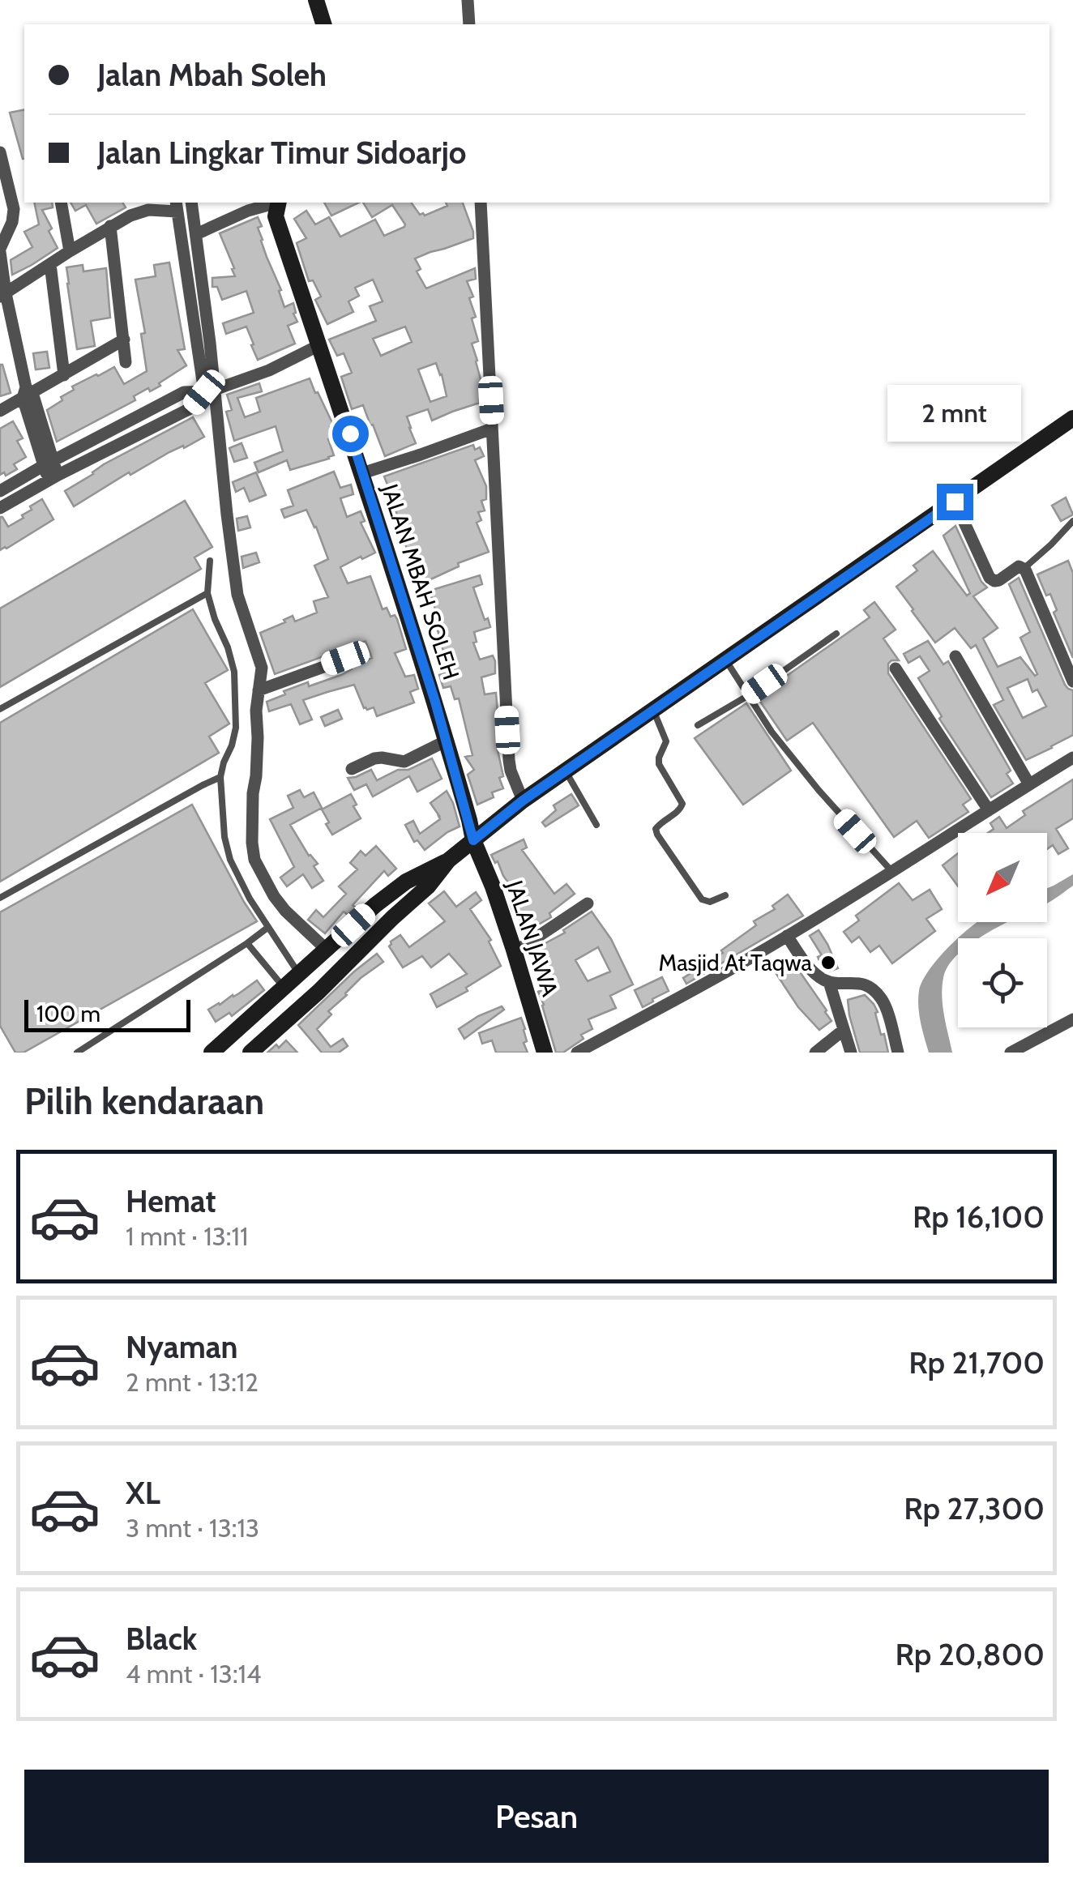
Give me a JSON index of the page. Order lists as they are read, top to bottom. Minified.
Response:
{"streets":{"main road":["JALAN MBAH SOLEH","JALAN JAWA"]},"crossings":[["JALAN MBAH SOLEH","JALAN JAWA"]],"places":["Masjid At Taqwa"],"scale_bar":"100 m","north":"bottom left","page":{"banner":["Jalan Mbah Soleh","Jalan Lingkar Timur Sidoarjo"],"bubble":"2 mnt","scale":"100 m","heading":"Pilih kendaraan","list":[{"name":"Hemat","note":"1 mnt · 13:11","value":"Rp 16,100"},{"name":"Nyaman","note":"2 mnt · 13:12","value":"Rp 21,700"},{"name":"XL","note":"3 mnt · 13:13","value":"Rp 27,300"},{"name":"Black","note":"4 mnt · 13:14","value":"Rp 20,800"}],"buttons":"Pesan"}}
